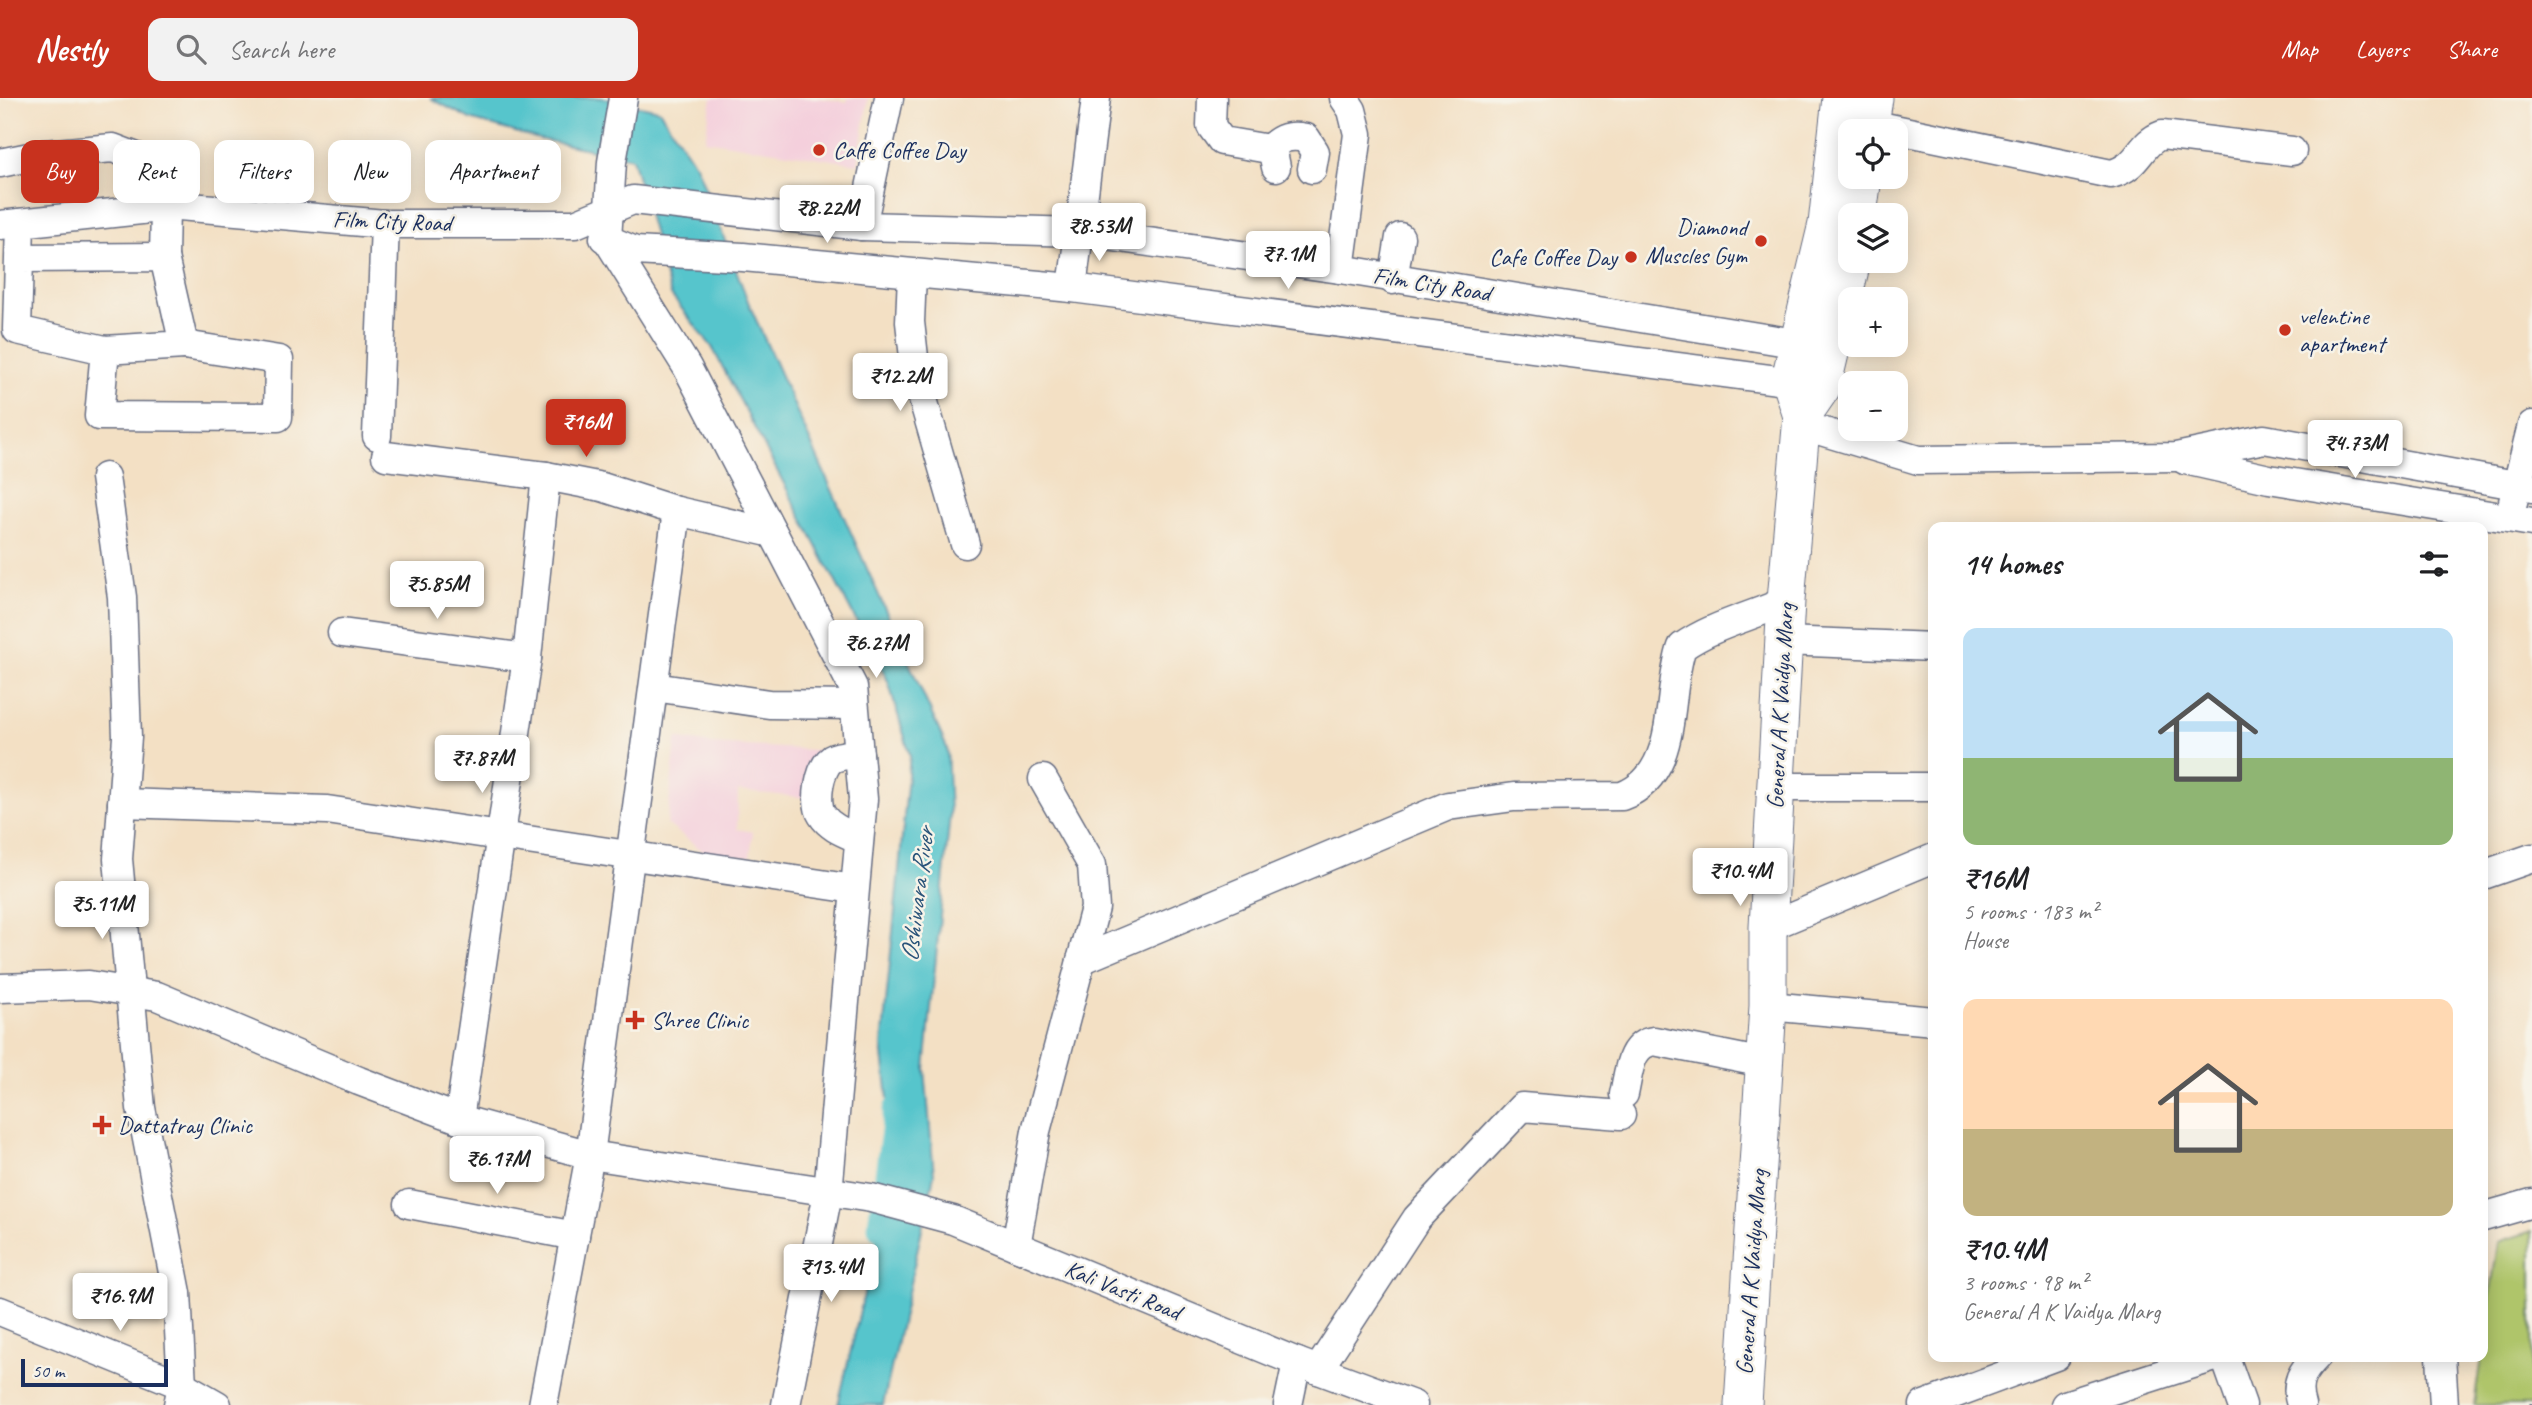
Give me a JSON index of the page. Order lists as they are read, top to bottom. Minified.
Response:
{"streets":{"main road":["General A K Vaidya Marg"],"street":["Film City Road","Kali Vasti Road"]},"crossings":[["Film City Road","General A K Vaidya Marg"]],"water":["Oshiwara River"],"places":{"other":["Caffe Coffee Day","Diamond Muscles Gym","Cafe Coffee Day","velentine apartment"],"health":["Shree Clinic","Dattatray Clinic"]},"scale_bar":"50 m","page":{"header":"Nestly","search":"Search here","nav":["Map","Layers","Share"],"map_buttons":["+","−"],"chip":["Buy","Rent","Filters","New","Apartment"],"price":["₹8.22M","₹8.53M","₹7.1M","₹12.2M","₹16M","₹4.73M","₹5.85M","₹6.27M","₹7.87M","₹10.4M","₹5.11M","₹6.17M","₹13.4M","₹16.9M"],"heading":"14 homes","list":[{"name":"₹16M","note":"5 rooms · 183 m² · House"},{"name":"₹10.4M","note":"3 rooms · 98 m² · General A K Vaidya Marg"}],"scale":"50 m"}}
